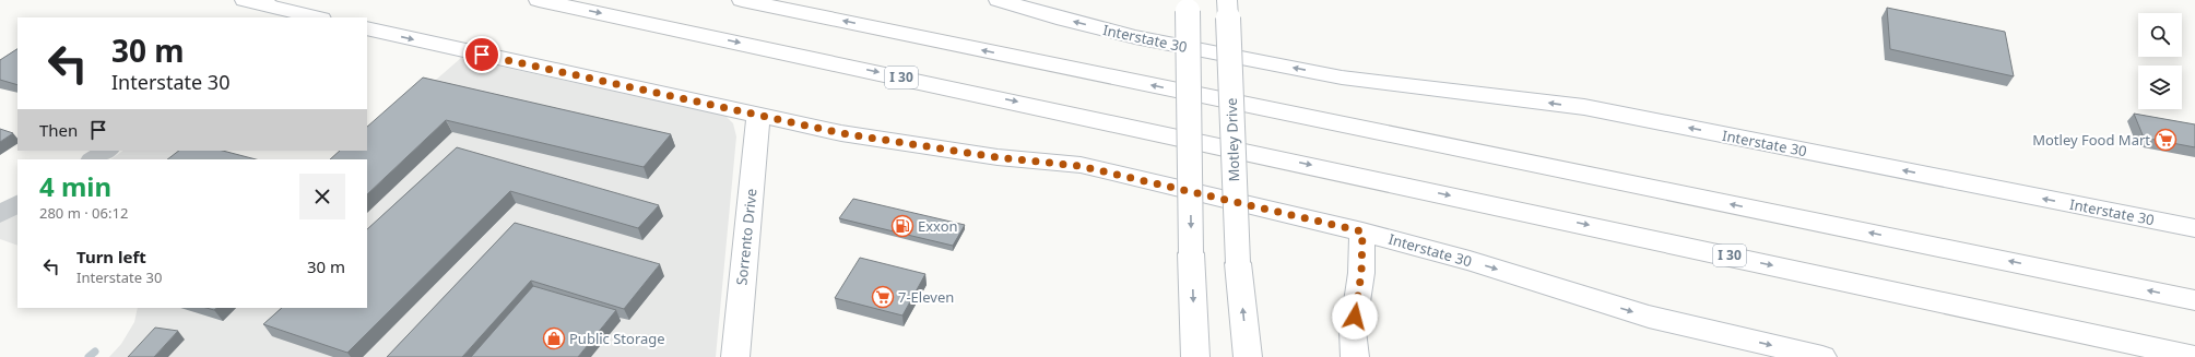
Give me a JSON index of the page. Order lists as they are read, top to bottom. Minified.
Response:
{"streets":{"main road":["Interstate 30","I 30","Motley Drive","Sorrento Drive"]},"crossings":[["Interstate 30","Sorrento Drive"]],"places":{"supermarket":["Motley Food Mart","7-Eleven"],"fuel station":["Exxon"],"shop":["Public Storage"]},"page":{"turn":["30 m","Interstate 30"],"then":"Then","heading":["4 min","280 m · 06:12"],"list":[{"name":"Turn left","note":"Interstate 30","value":"30 m"}]}}
